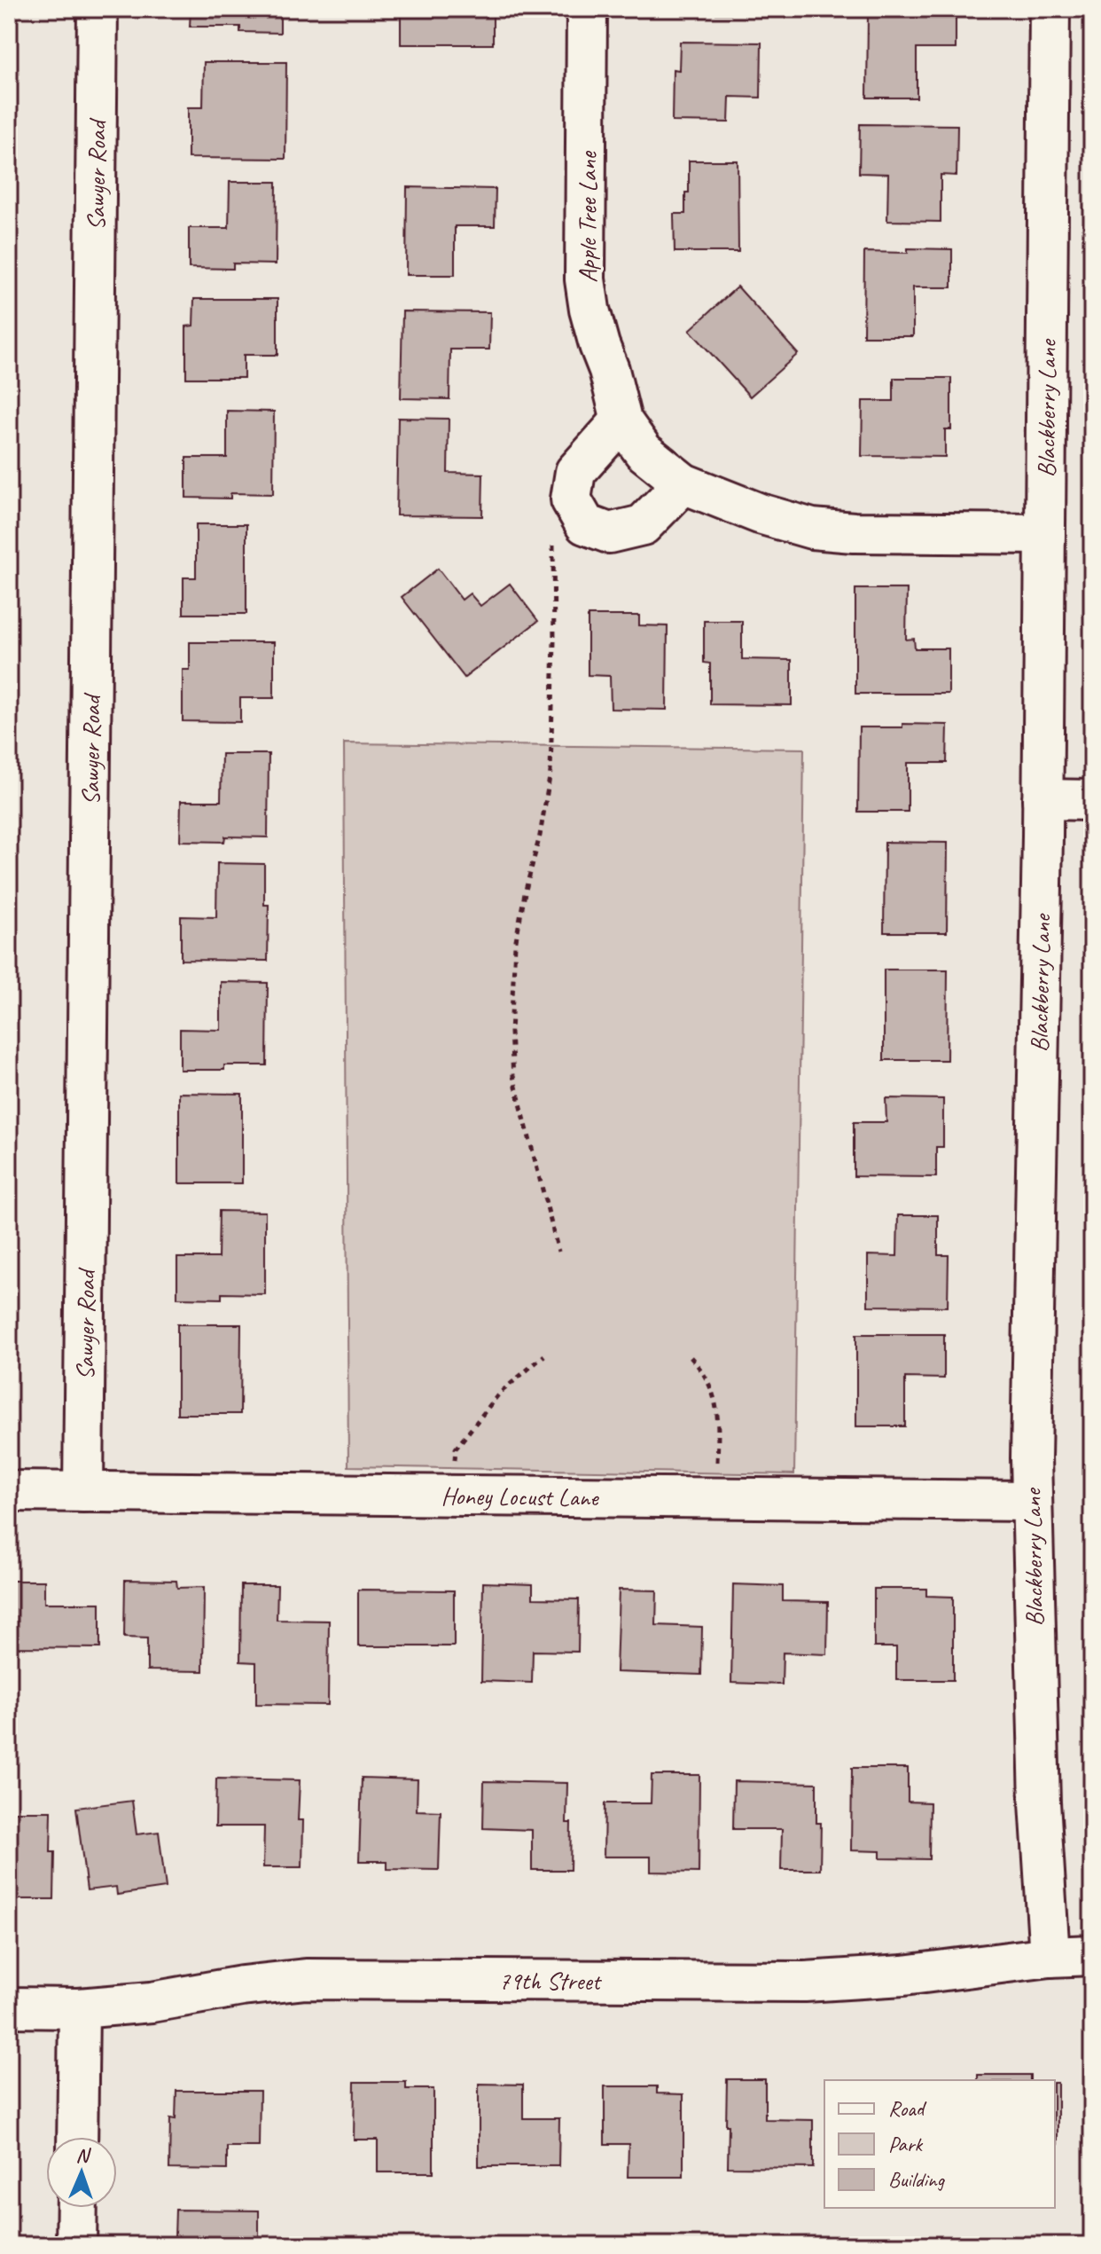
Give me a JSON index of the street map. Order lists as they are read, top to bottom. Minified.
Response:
{"streets":{"street":["Sawyer Road","Apple Tree Lane","Blackberry Lane","Honey Locust Lane","79th Street"]},"crossings":[["Sawyer Road","Honey Locust Lane"],["Apple Tree Lane","Blackberry Lane"],["Blackberry Lane","Honey Locust Lane"],["Blackberry Lane","79th Street"]],"legend":["Road","Park","Building"],"north":"top"}
